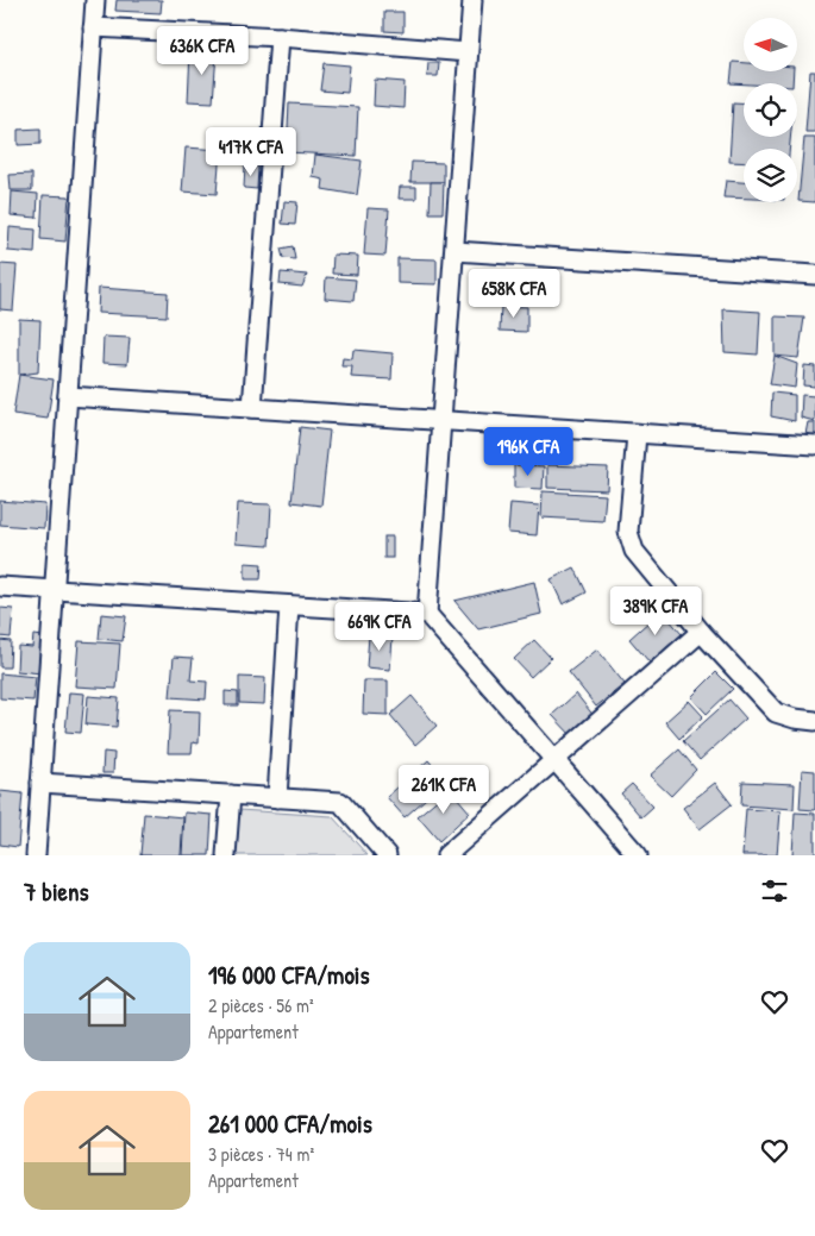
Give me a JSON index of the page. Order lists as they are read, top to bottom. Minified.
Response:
{"north":"left","page":{"price":["636K CFA","417K CFA","658K CFA","196K CFA","389K CFA","669K CFA","261K CFA"],"heading":"7 biens","list":[{"name":"196 000 CFA/mois","note":"2 pièces · 56 m² · Appartement"},{"name":"261 000 CFA/mois","note":"3 pièces · 74 m² · Appartement"}]}}
